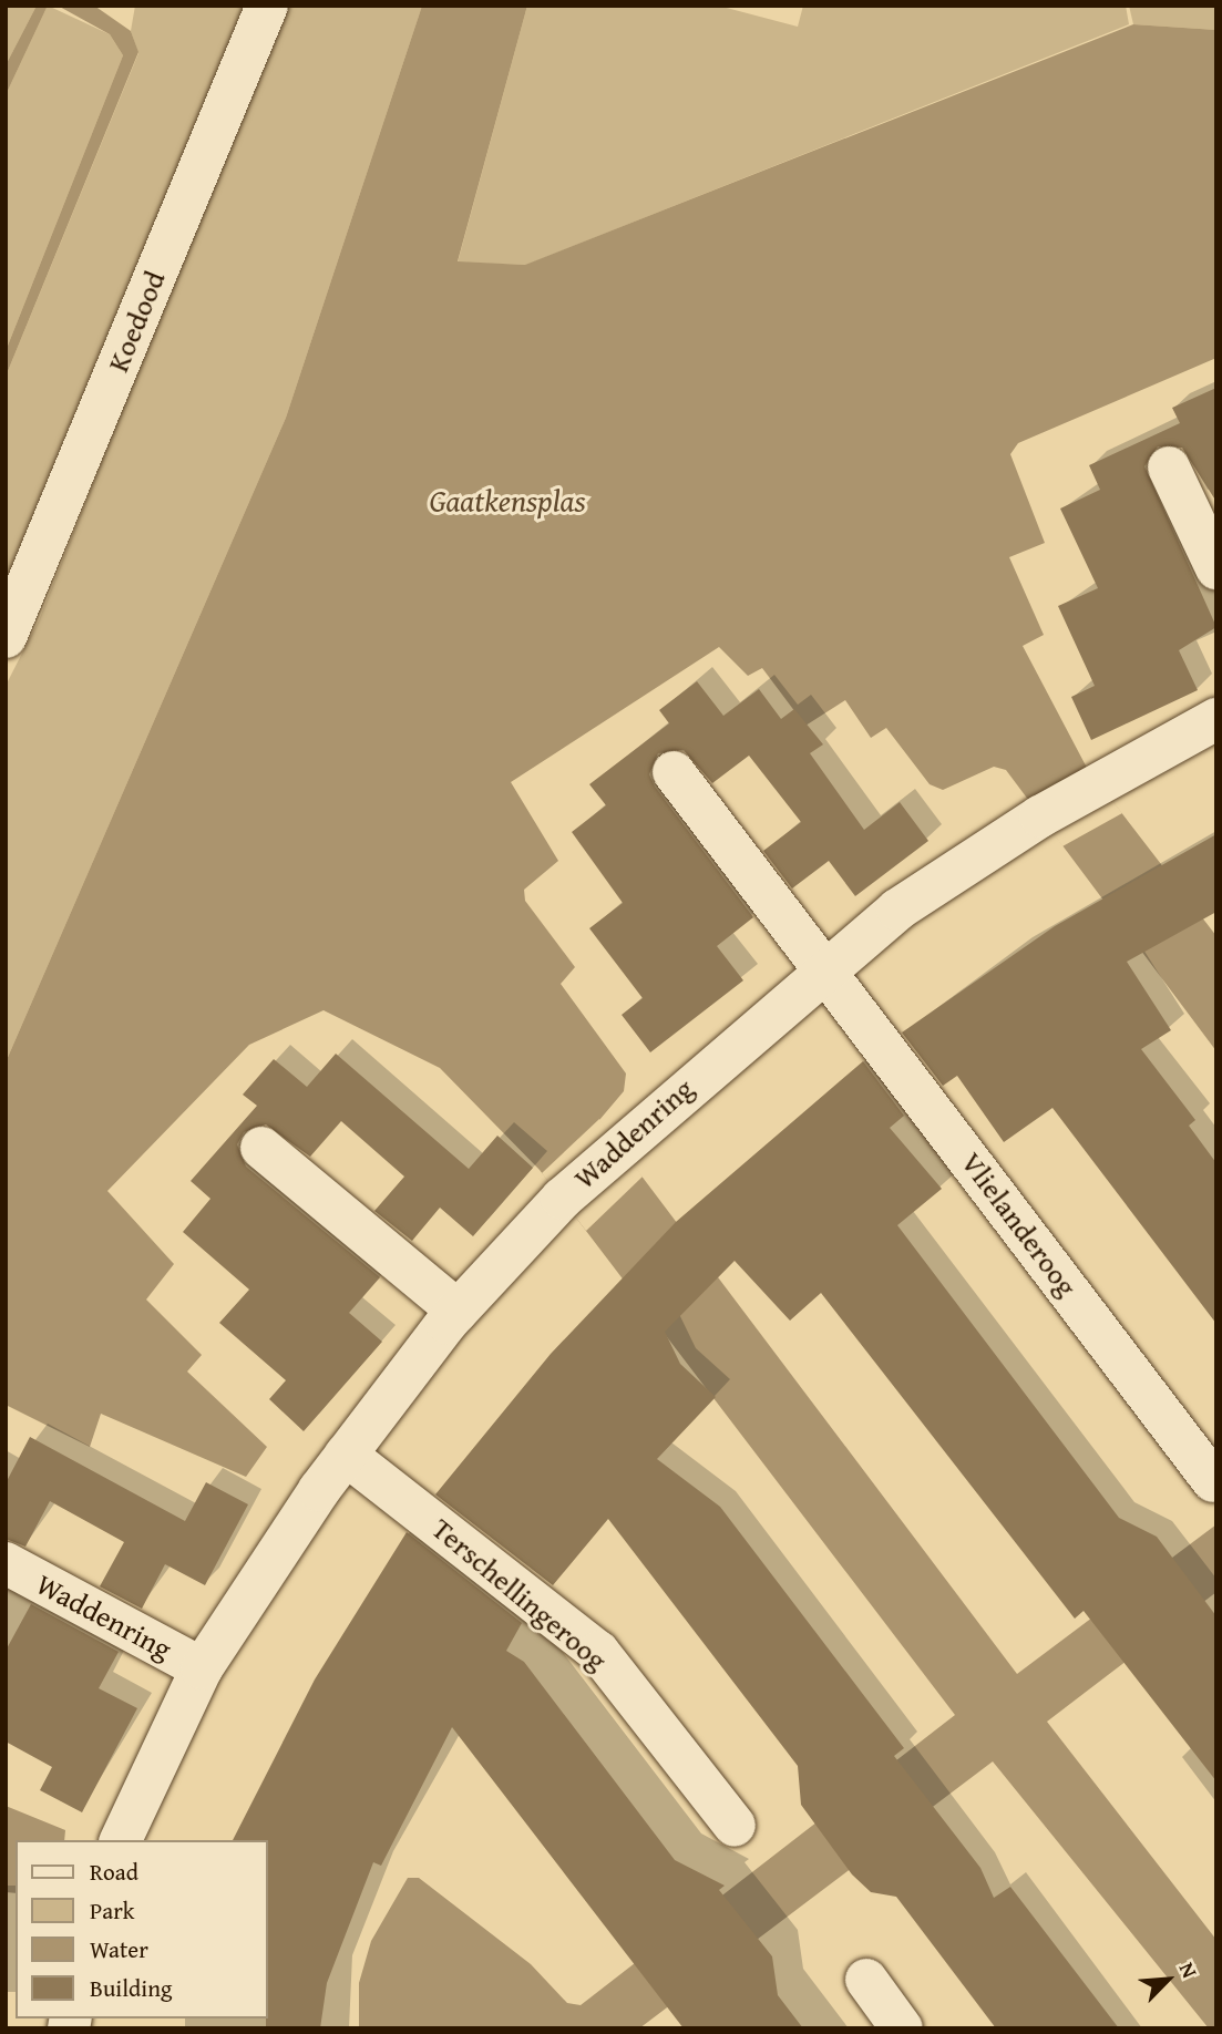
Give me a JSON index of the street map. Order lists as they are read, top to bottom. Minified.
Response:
{"streets":{"street":["Koedood","Waddenring","Vlielanderoog","Terschellingeroog"]},"crossings":[["Waddenring","Vlielanderoog"],["Waddenring","Terschellingeroog"]],"water":["Gaatkensplas"],"legend":["Road","Park","Water","Building"],"north":"top right"}
